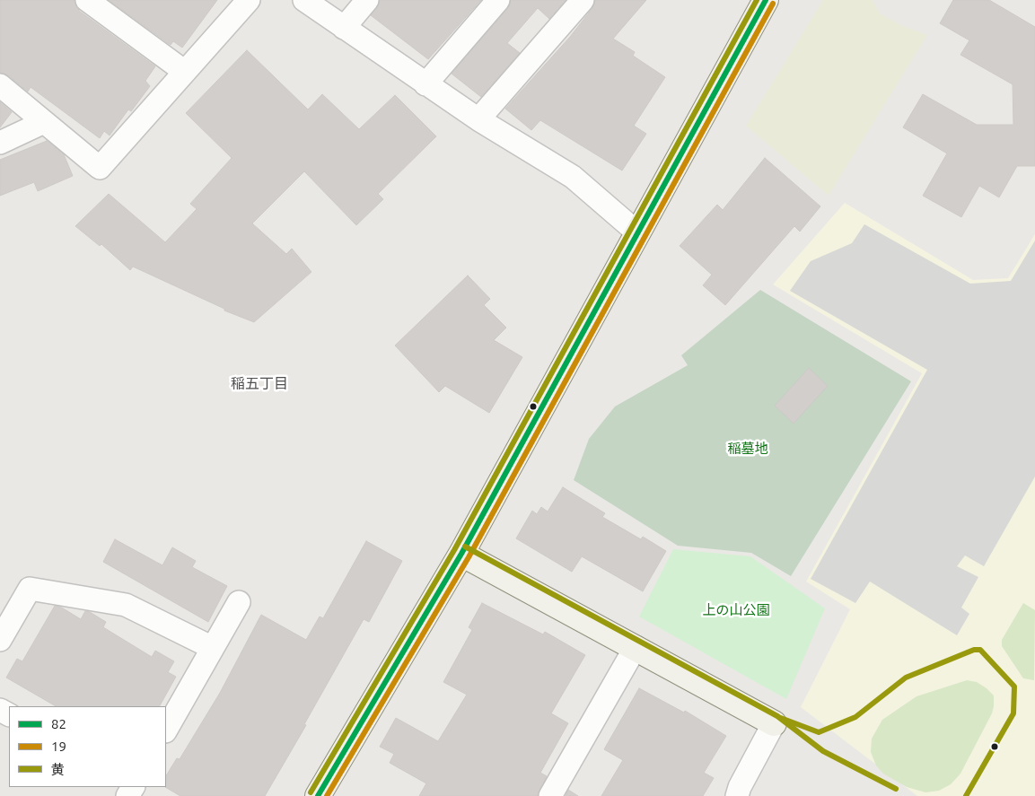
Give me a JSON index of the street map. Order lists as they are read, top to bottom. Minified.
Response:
{"districts":["稲五丁目"],"parks":["稲墓地","上の山公園"],"lines":["transit line 82","transit line 黄","transit line 19"],"legend":["82","19","黄"]}
